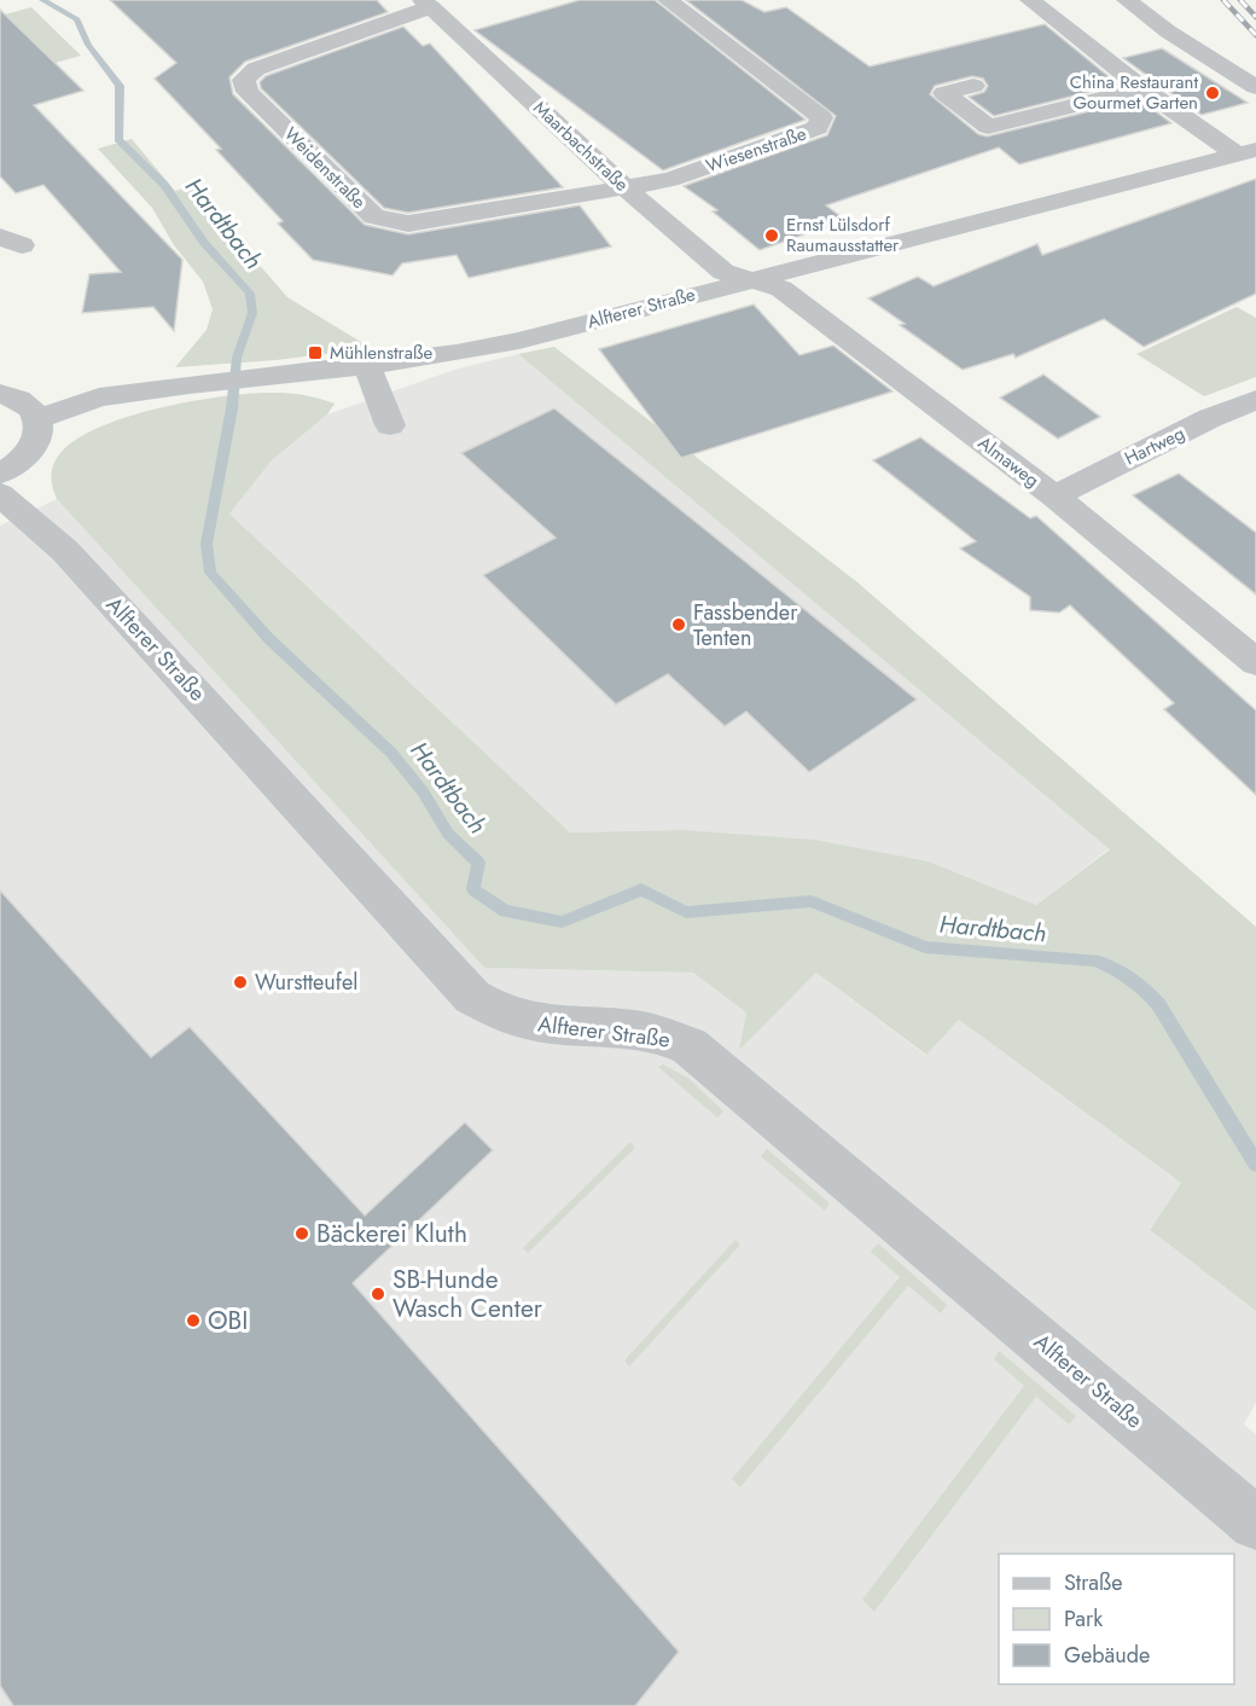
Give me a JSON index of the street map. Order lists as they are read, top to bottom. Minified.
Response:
{"streets":{"street":["Maarbachstraße","Wiesenstraße","Weidenstraße","Alfterer Straße","Hartweg","Almaweg"]},"crossings":[["Maarbachstraße","Wiesenstraße"],["Maarbachstraße","Weidenstraße"],["Maarbachstraße","Alfterer Straße"],["Maarbachstraße","Almaweg"],["Wiesenstraße","Weidenstraße"],["Alfterer Straße","Almaweg"],["Hartweg","Almaweg"]],"water":["Hardtbach"],"places":{"other":["China Restaurant Gourmet Garten","Ernst Lülsdorf Raumausstatter","Fassbender Tenten","Wurstteufel","Bäckerei Kluth","SB-Hunde Wasch Center","OBI"],"transit":["Mühlenstraße"]},"legend":["Straße","Park","Gebäude"]}
